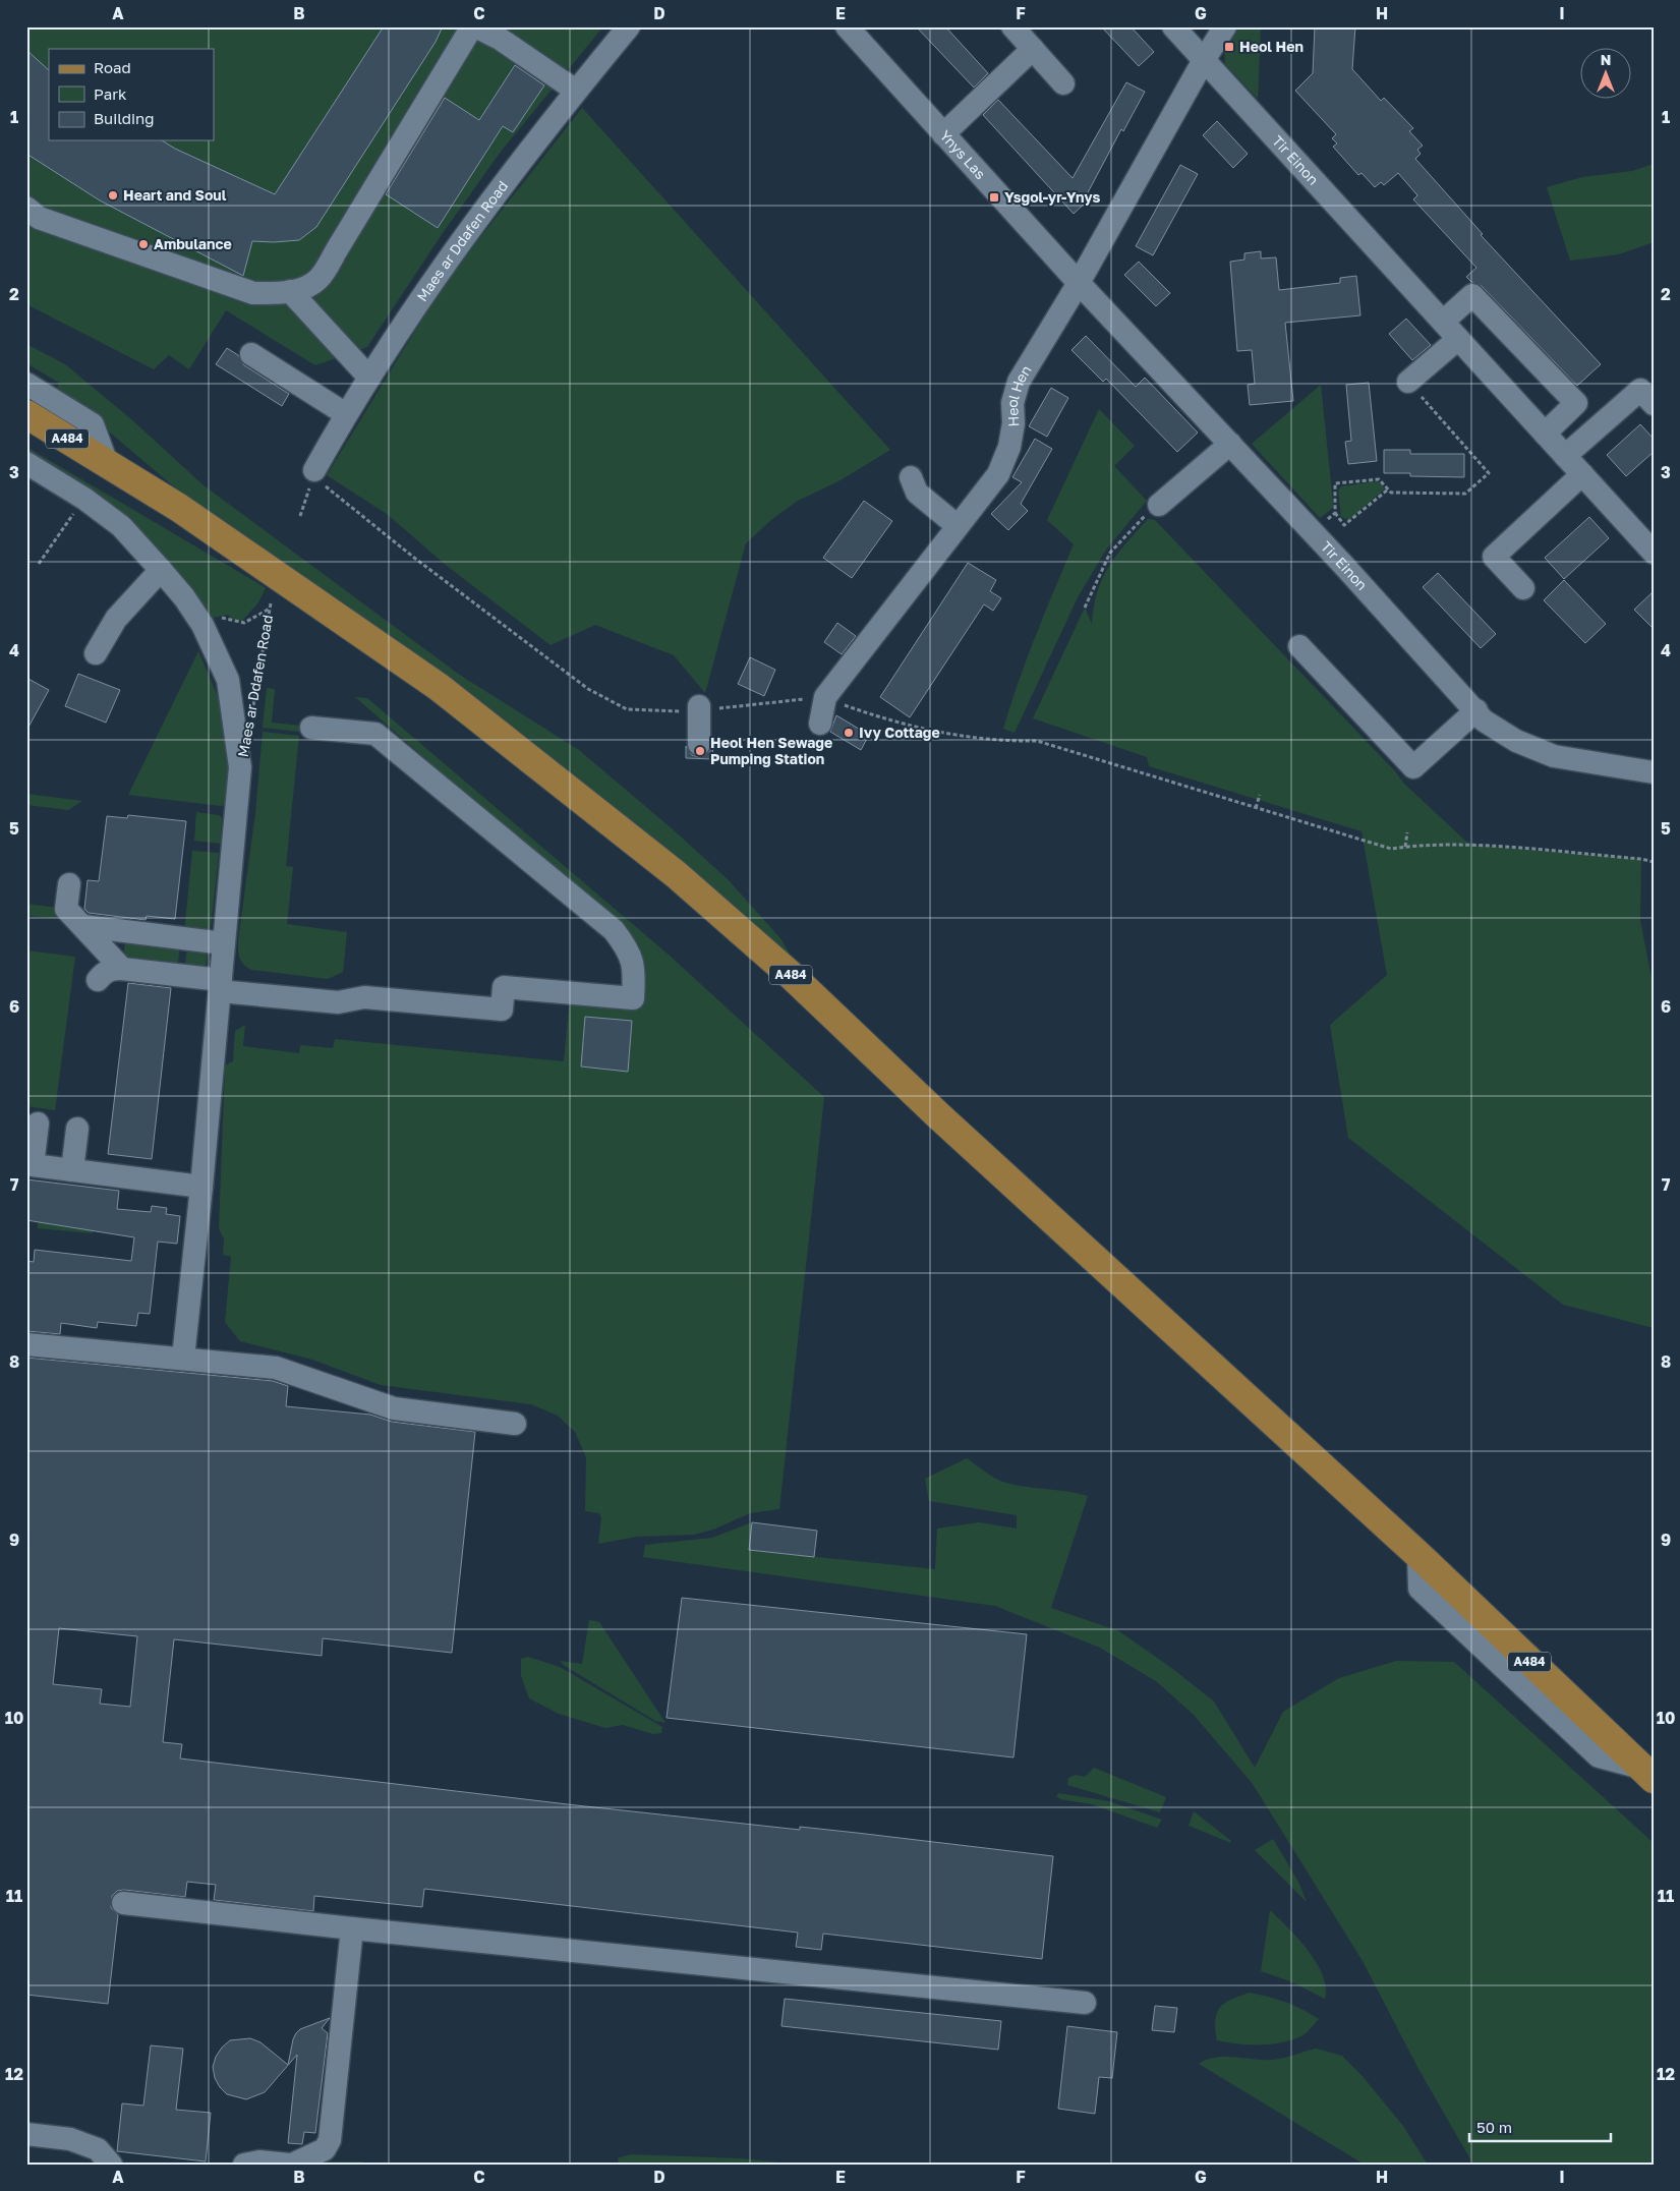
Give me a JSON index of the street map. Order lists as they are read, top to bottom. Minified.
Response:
{"streets":{"main road":["A484"],"street":["Ynys Las","Tir Einon","Maes ar Ddafen Road","Heol Hen"]},"crossings":[["Ynys Las","Tir Einon"],["Ynys Las","Heol Hen"],["Tir Einon","Heol Hen"]],"places":{"transit":["Heol Hen","Ysgol-yr-Ynys"],"other":["Heart and Soul","Ambulance","Ivy Cottage","Heol Hen Sewage Pumping Station"]},"legend":["Road","Park","Building"],"scale_bar":"50 m","north":"top","grid":{"columns":["A","B","C","D","E","F","G","H","I"],"rows":["1","2","3","4","5","6","7","8","9","10","11","12"]}}
